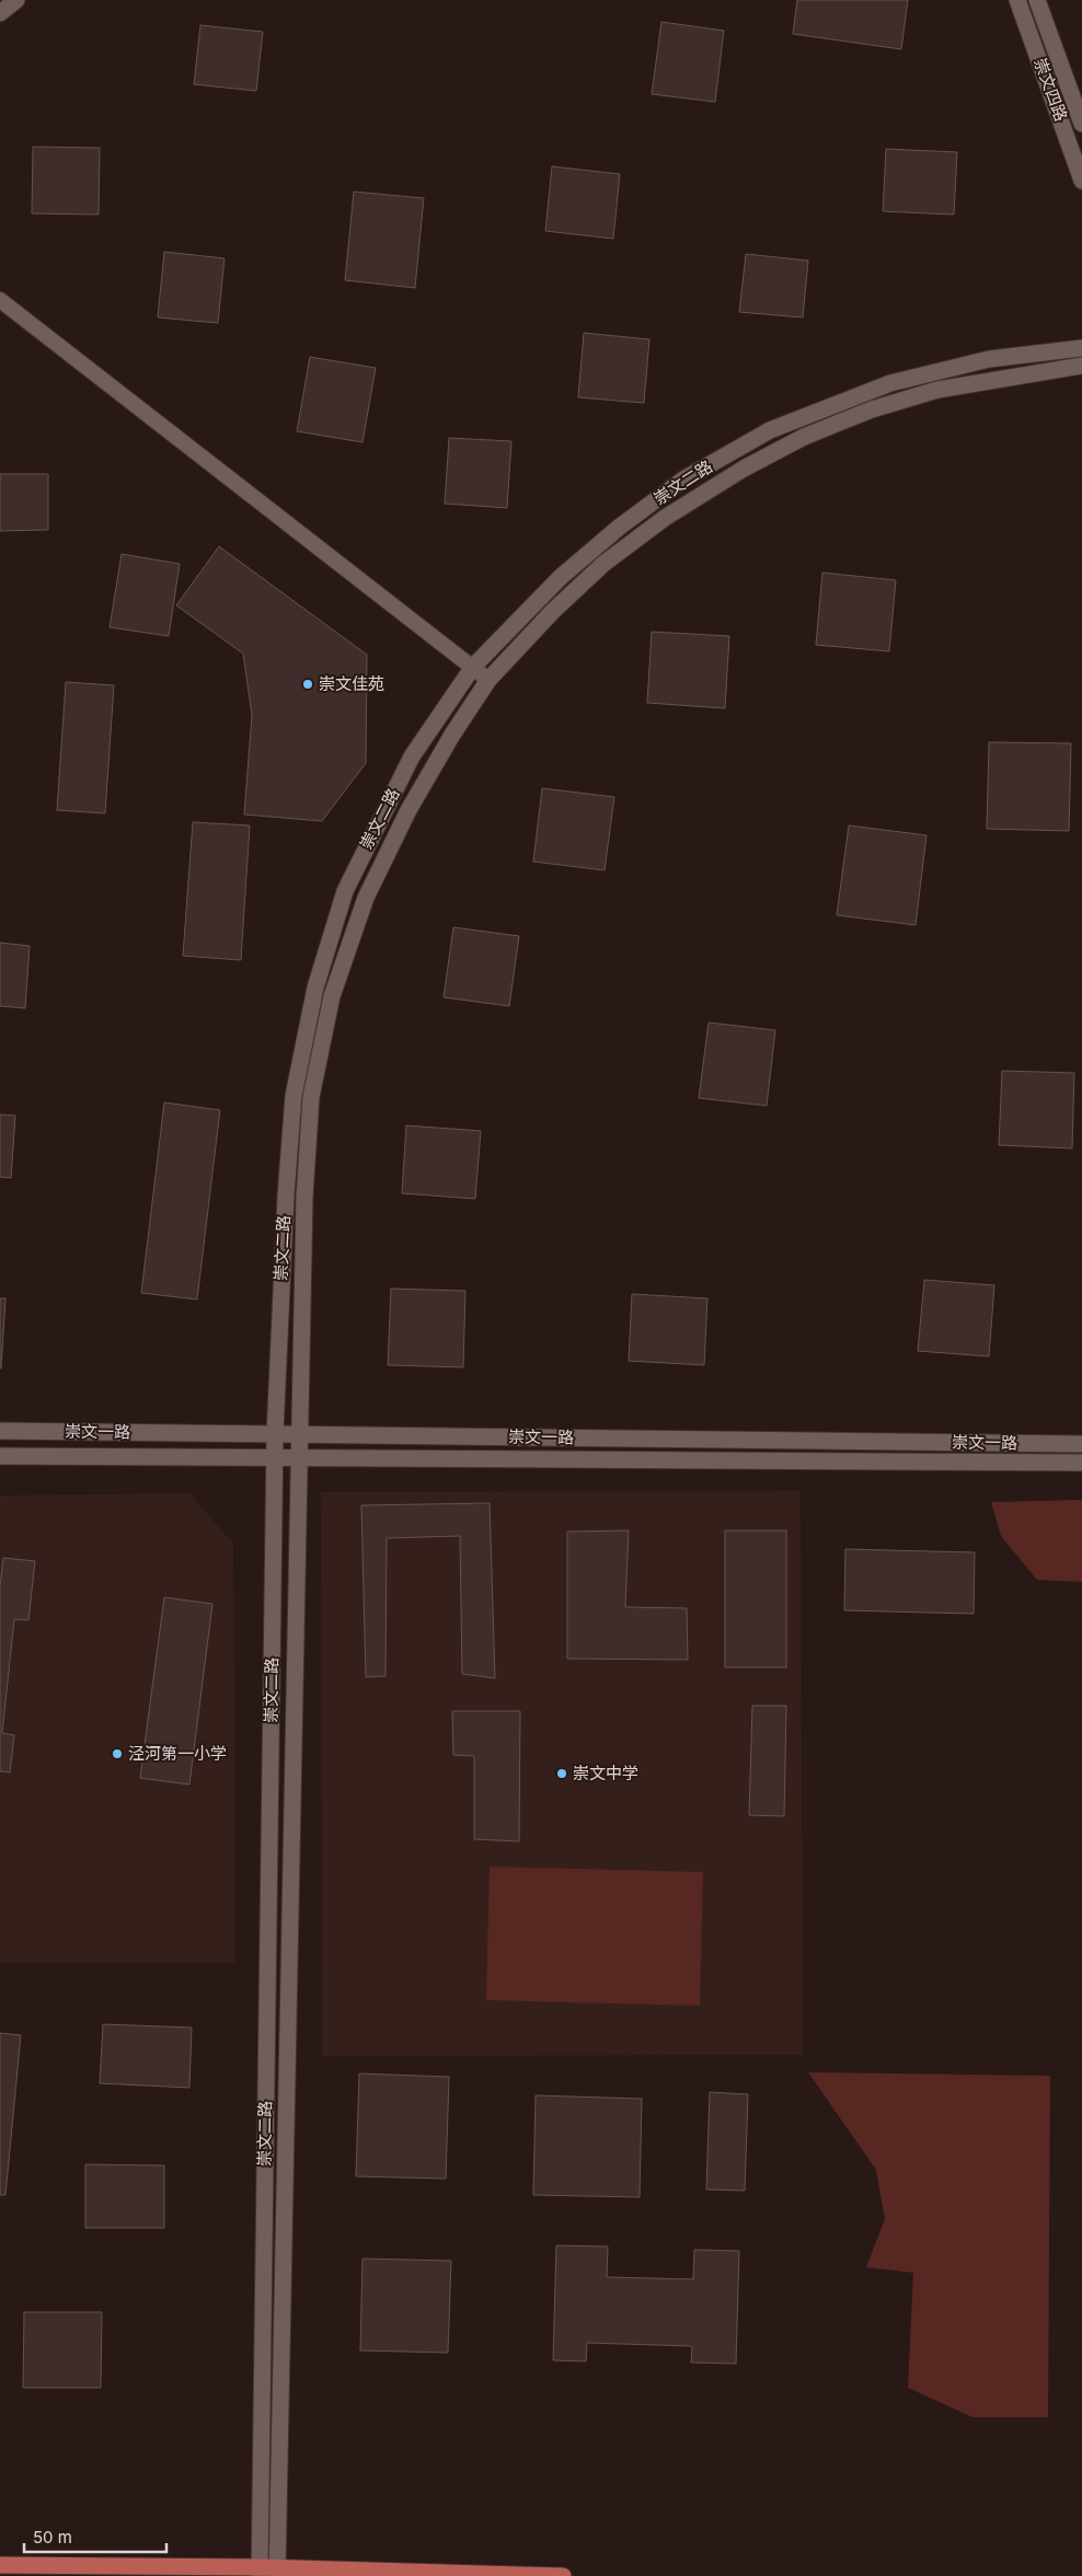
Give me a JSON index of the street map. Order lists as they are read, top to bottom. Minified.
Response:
{"streets":{"street":["崇文四路","崇文二路","崇文一路"]},"crossings":[["崇文二路","崇文一路"]],"places":["崇文佳苑","泾河第一小学","崇文中学"],"scale_bar":"50 m"}
